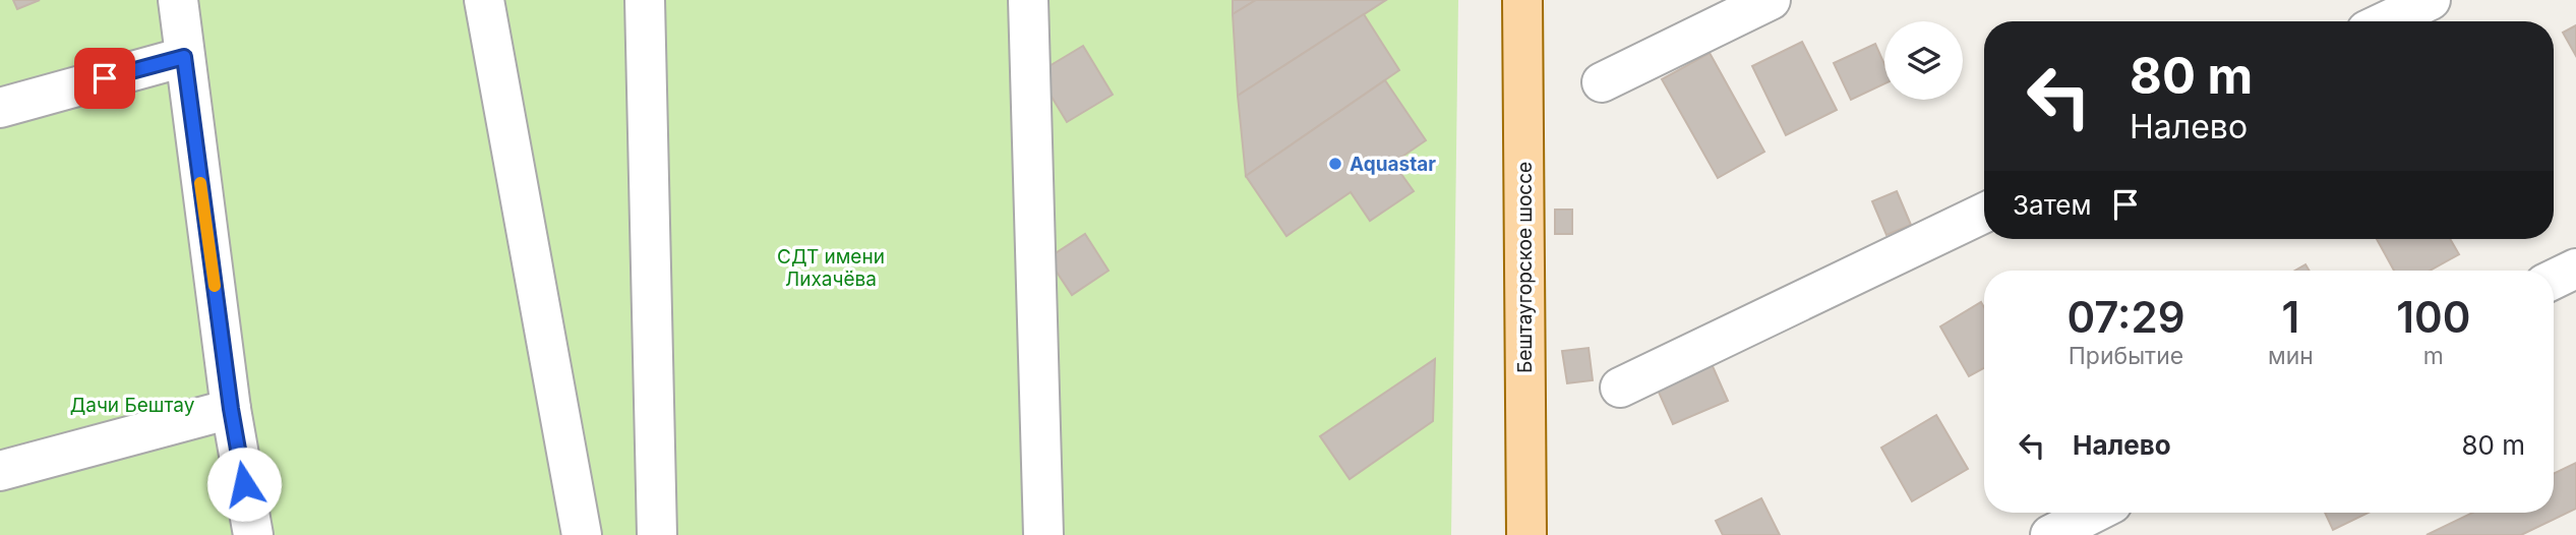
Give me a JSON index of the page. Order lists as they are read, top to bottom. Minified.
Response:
{"streets":{"main road":["Бештаугорское шоссе"]},"parks":["СДТ имени Лихачёва","Дачи Бештау"],"places":["Aquastar"],"page":{"turn":["80 m","Налево"],"then":"Затем","eta":["07:29","Прибытие","1","мин","100","m"],"list":[{"name":"Налево","value":"80 m"}]}}
